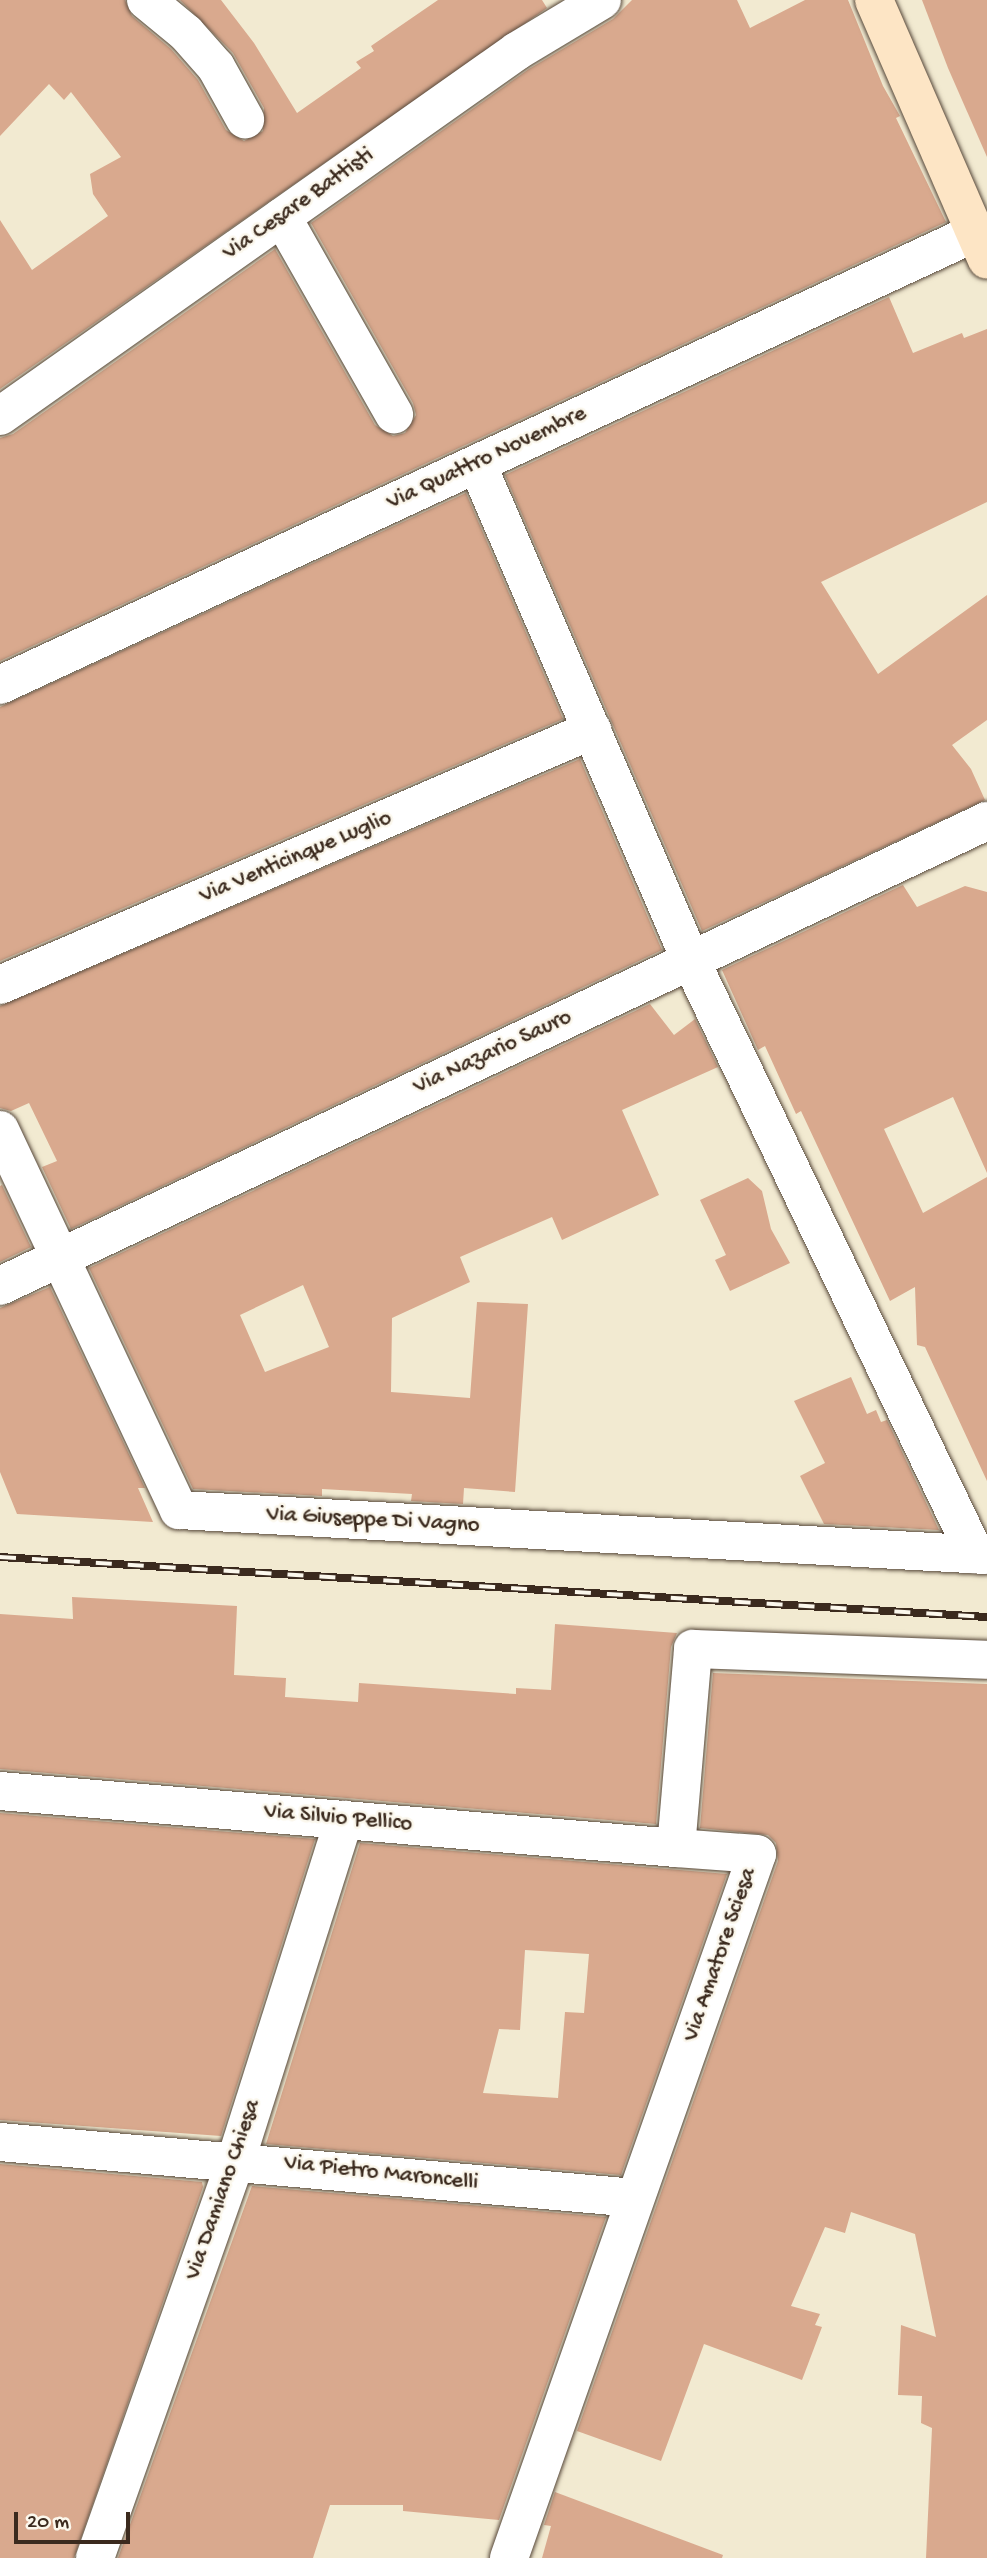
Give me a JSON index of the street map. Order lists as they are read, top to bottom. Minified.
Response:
{"streets":{"street":["Via Cesare Battisti","Via Quattro Novembre","Via Venticinque Luglio","Via Nazario Sauro","Via Giuseppe Di Vagno","Via Silvio Pellico","Via Amatore Sciesa","Via Pietro Maroncelli","Via Damiano Chiesa"]},"crossings":[["Via Nazario Sauro","Via Giuseppe Di Vagno"],["Via Silvio Pellico","Via Amatore Sciesa"],["Via Silvio Pellico","Via Damiano Chiesa"],["Via Amatore Sciesa","Via Pietro Maroncelli"],["Via Pietro Maroncelli","Via Damiano Chiesa"]],"scale_bar":"20 m"}
